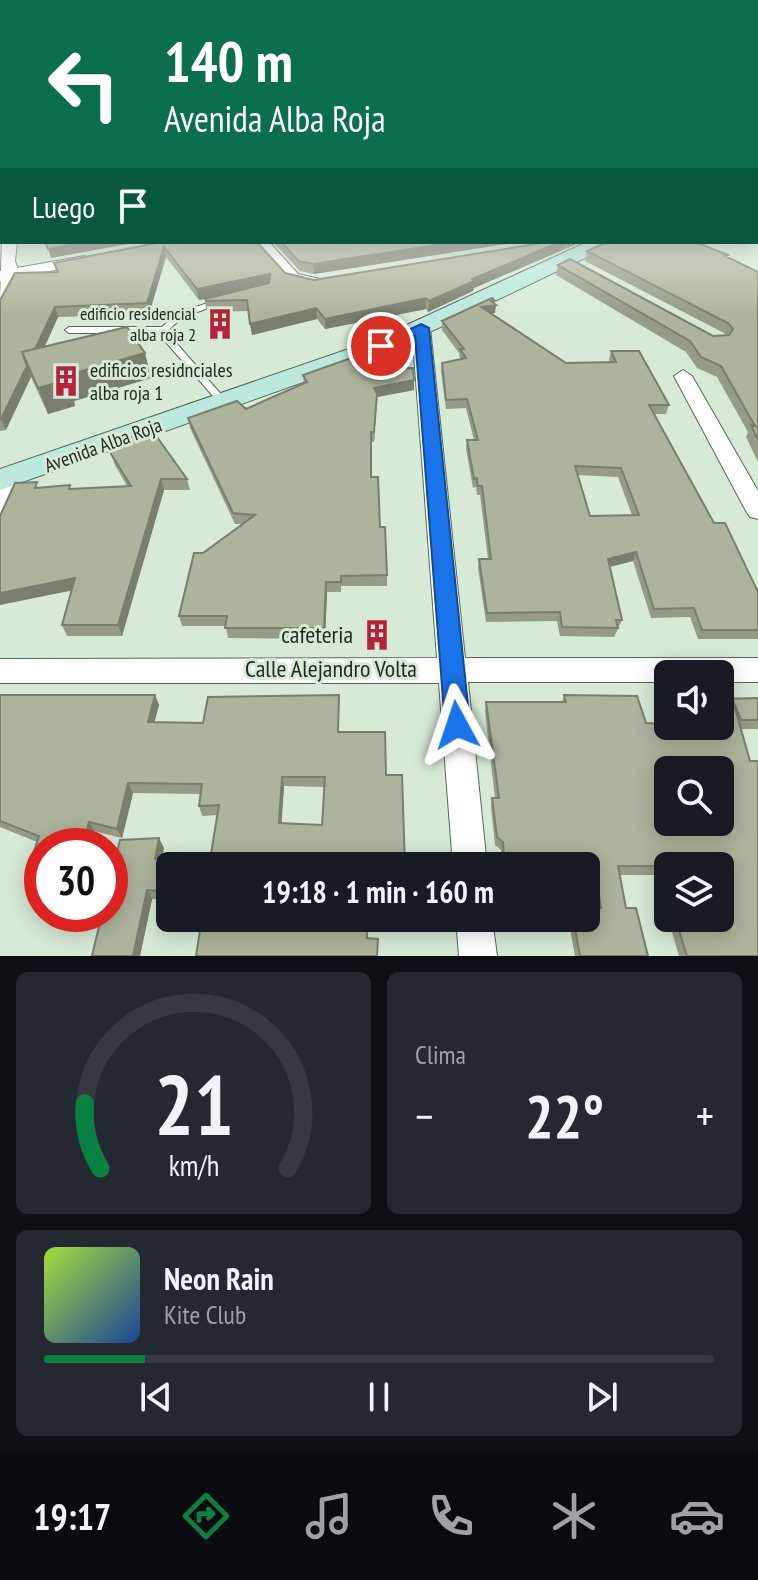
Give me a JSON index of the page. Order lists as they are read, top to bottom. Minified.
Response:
{"streets":{"main road":["Avenida Alba Roja"],"street":["Calle Alejandro Volta"]},"places":{"building":["edificio residencial alba roja 2","edificios residnciales alba roja 1","cafeteria"]},"page":{"turn":["140 m","Avenida Alba Roja"],"then":"Luego","limit":"30","trip":"19:18 · 1 min · 160 m","tile":"Clima","heat":["−","22°","+"],"song":["Neon Rain","Kite Club"],"tabs":"19:17","gauge":["21","km/h"]}}
